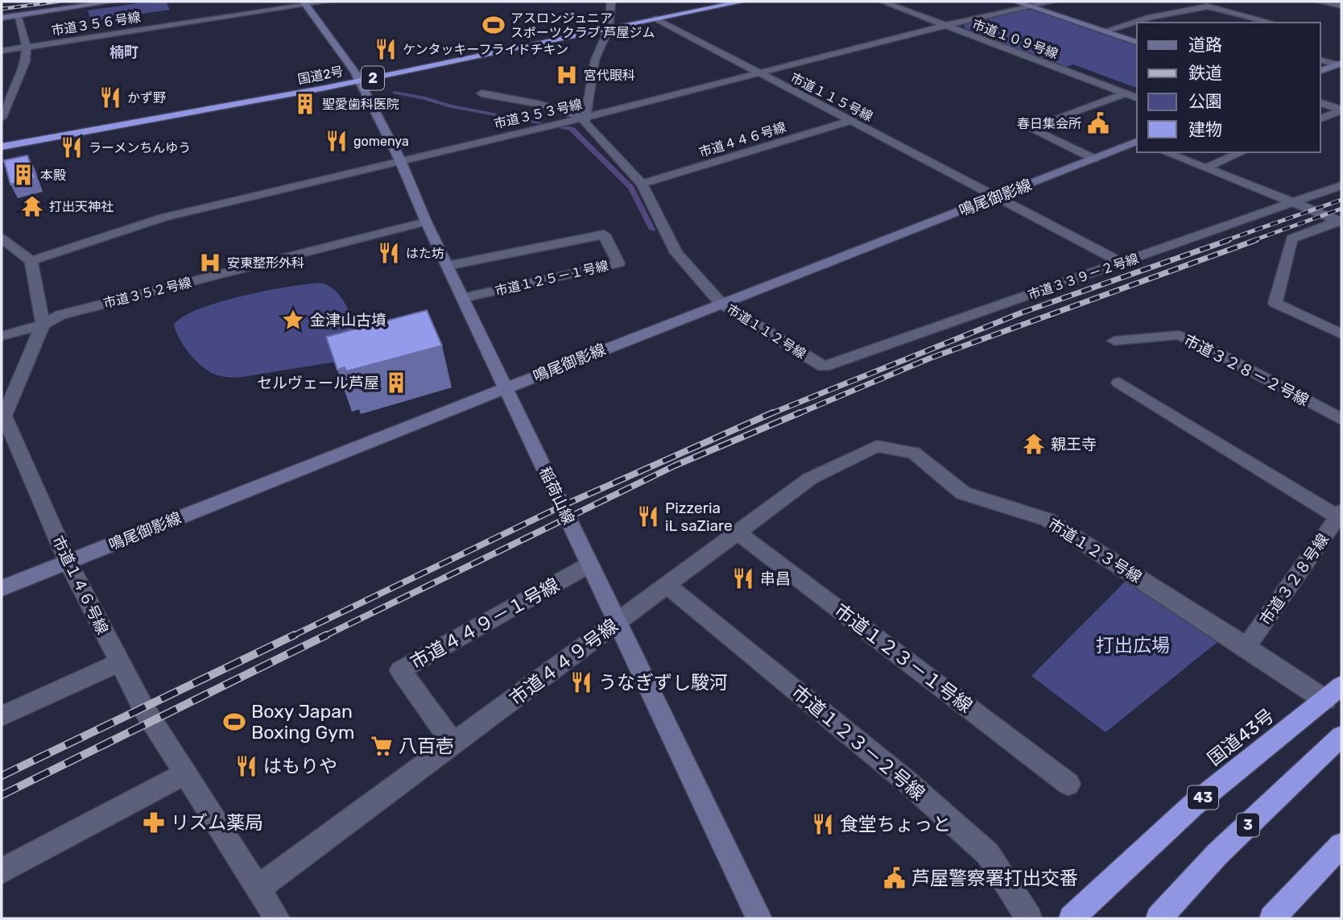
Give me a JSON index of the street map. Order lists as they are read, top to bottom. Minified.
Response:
{"streets":{"highway":["国道2号","2","国道43号","43","3"],"street":["市道３５６号線","市道１０９号線","市道１１５号線","市道３５３号線","市道４４６号線","鳴尾御影線","市道３３９－２号線","市道１２５－１号線","市道３５２号線","市道１１２号線","市道３２８－２号線","稲荷山線","市道１２３号線","市道３２８号線","市道１４６号線","市道４４９－１号線","市道１２３－１号線","市道４４９号線","市道１２３－２号線"]},"crossings":[["市道３５６号線","稲荷山線"],["市道１０９号線","市道３５３号線"],["国道2号","市道１１５号線"],["国道2号","稲荷山線"],["市道１１５号線","市道３５３号線"],["市道１１５号線","市道４４６号線"],["市道１１５号線","鳴尾御影線"],["市道１１５号線","市道３３９－２号線"],["市道３５３号線","市道１１２号線"],["市道３５３号線","稲荷山線"],["市道４４６号線","市道１１２号線"],["鳴尾御影線","市道１１２号線"],["鳴尾御影線","稲荷山線"],["鳴尾御影線","市道１４６号線"],["市道３３９－２号線","市道１１２号線"],["市道１２５－１号線","稲荷山線"],["市道３５２号線","稲荷山線"],["市道３５２号線","市道１４６号線"],["稲荷山線","市道４４９－１号線"],["稲荷山線","市道４４９号線"],["市道１２３号線","市道３２８号線"],["市道１２３号線","市道４４９号線"],["市道１２３号線","国道43号"],["市道１４６号線","市道４４９号線"],["市道４４９－１号線","市道４４９号線"],["市道１２３－１号線","市道４４９号線"],["市道４４９号線","市道１２３－２号線"]],"districts":["楠町"],"parks":["打出広場"],"places":{"sports":["アスロンジュニア スポーツクラブ 芦屋ジム","Boxy Japan Boxing Gym"],"restaurant":["ケンタッキーフライドチキン","かず野","gomenya","ラーメンちんゆう","はた坊","Pizzeria iL saZiare","串昌","うなぎずし駿河","はもりや","食堂ちょっと"],"hospital":["宮代眼科","安東整形外科"],"building":["聖愛歯科医院","本殿","セルヴェール芦屋"],"public building":["春日集会所","芦屋警察署打出交番"],"temple":["打出天神社","親王寺"],"place":["金津山古墳"],"supermarket":["八百壱"],"pharmacy":["リズム薬局"]},"legend":["道路","鉄道","公園","建物"]}
